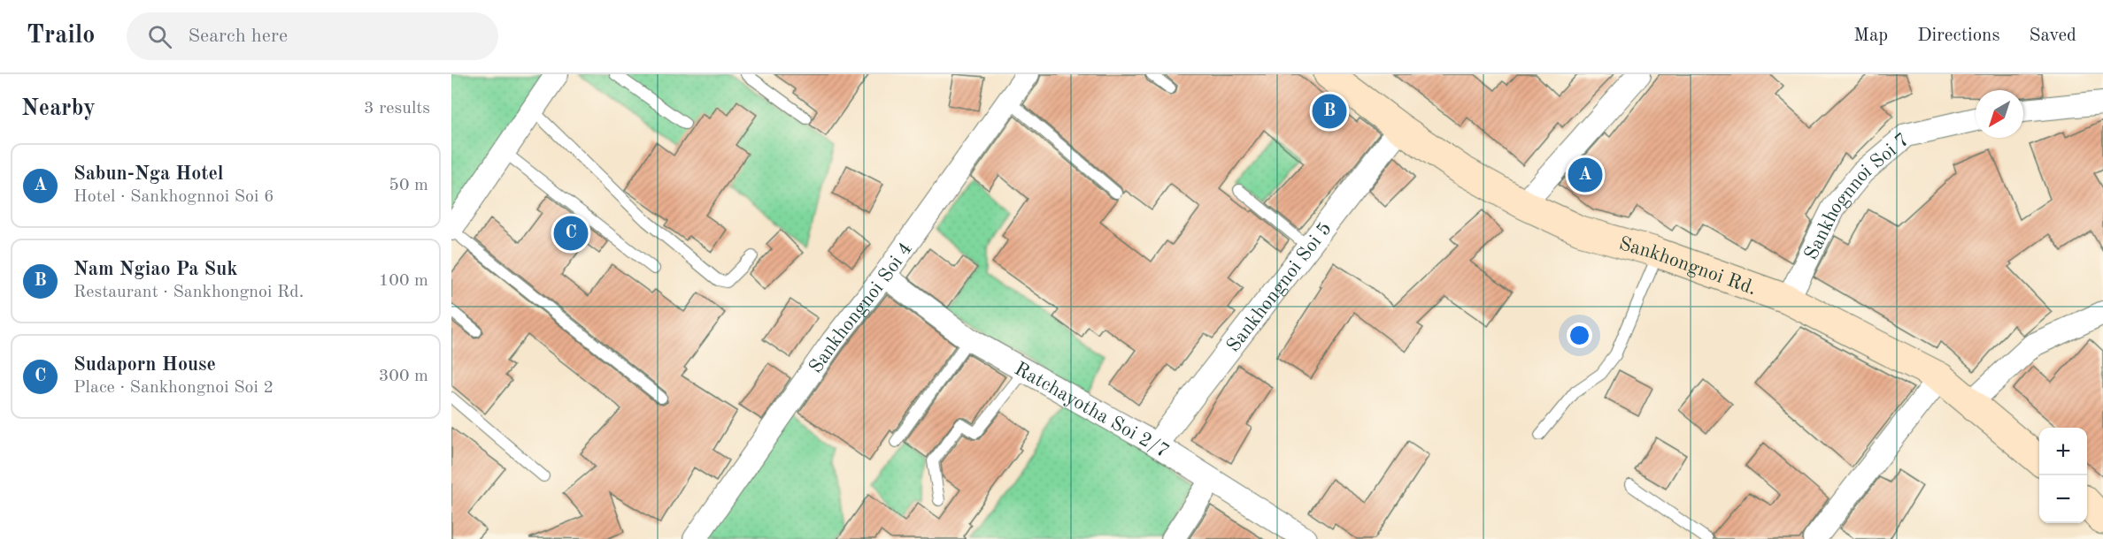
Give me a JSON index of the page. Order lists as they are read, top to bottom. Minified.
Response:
{"streets":{"street":["Sankhognnoi Soi 7","Sankhongnoi Rd.","Sankhongnoi Soi 5","Sankhongnoi Soi 4","Ratchayotha Soi 2/7"]},"crossings":[["Sankhognnoi Soi 7","Sankhongnoi Rd."],["Sankhongnoi Rd.","Sankhongnoi Soi 5"],["Sankhongnoi Soi 5","Ratchayotha Soi 2/7"],["Sankhongnoi Soi 4","Ratchayotha Soi 2/7"]],"north":"bottom left","page":{"header":"Trailo","search":"Search here","nav":["Map","Directions","Saved"],"heading":["Nearby","3 results"],"pins":["B","A","C"],"list":[{"mark":"A","name":"Sabun-Nga Hotel","note":"Hotel · Sankhognnoi Soi 6","value":"50 m"},{"mark":"B","name":"Nam Ngiao Pa Suk","note":"Restaurant · Sankhongnoi Rd.","value":"100 m"},{"mark":"C","name":"Sudaporn House","note":"Place · Sankhongnoi Soi 2","value":"300 m"}],"map_buttons":["+","−"]}}
